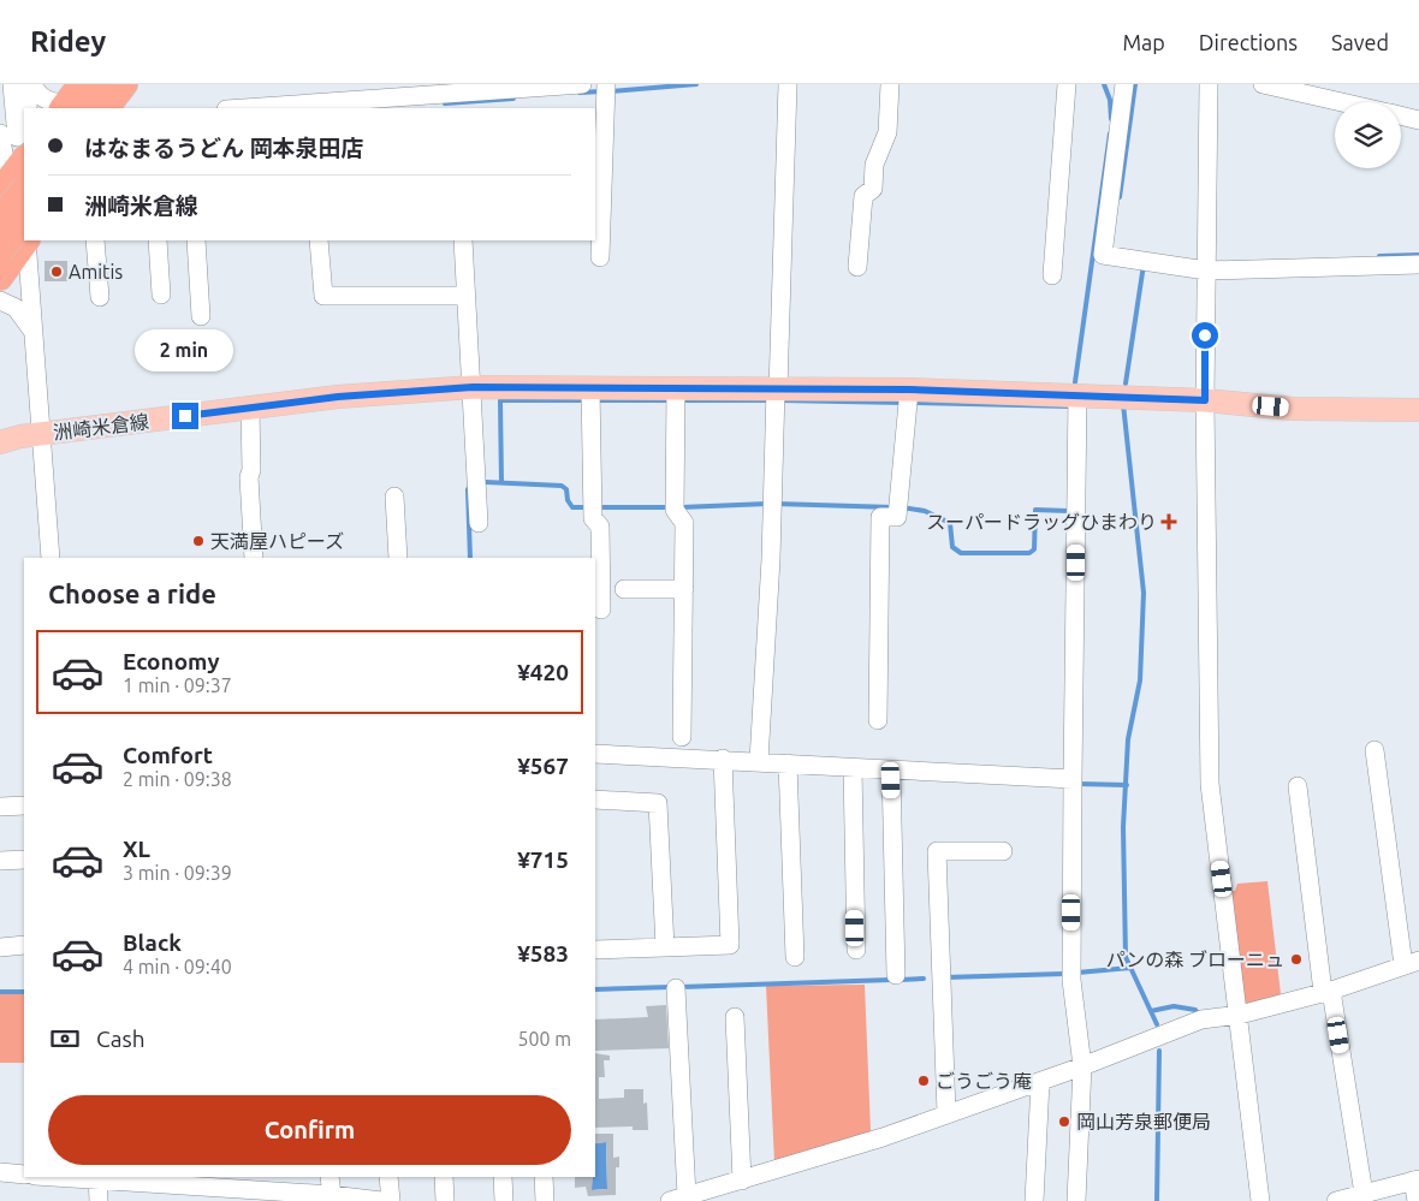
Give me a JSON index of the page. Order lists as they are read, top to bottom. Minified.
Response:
{"streets":{"main road":["洲崎米倉線"]},"places":{"other":["Amitis","天満屋ハピーズ","パンの森 ブローニュ","ごうごう庵","岡山芳泉郵便局"],"health":["スーパードラッグひまわり"]},"page":{"header":"Ridey","nav":["Map","Directions","Saved"],"banner":["はなまるうどん 岡本泉田店","洲崎米倉線"],"bubble":"2 min","heading":"Choose a ride","list":[{"name":"Economy","note":"1 min · 09:37","value":"¥420"},{"name":"Comfort","note":"2 min · 09:38","value":"¥567"},{"name":"XL","note":"3 min · 09:39","value":"¥715"},{"name":"Black","note":"4 min · 09:40","value":"¥583"}],"pay":["Cash","500 m"],"buttons":"Confirm"}}
